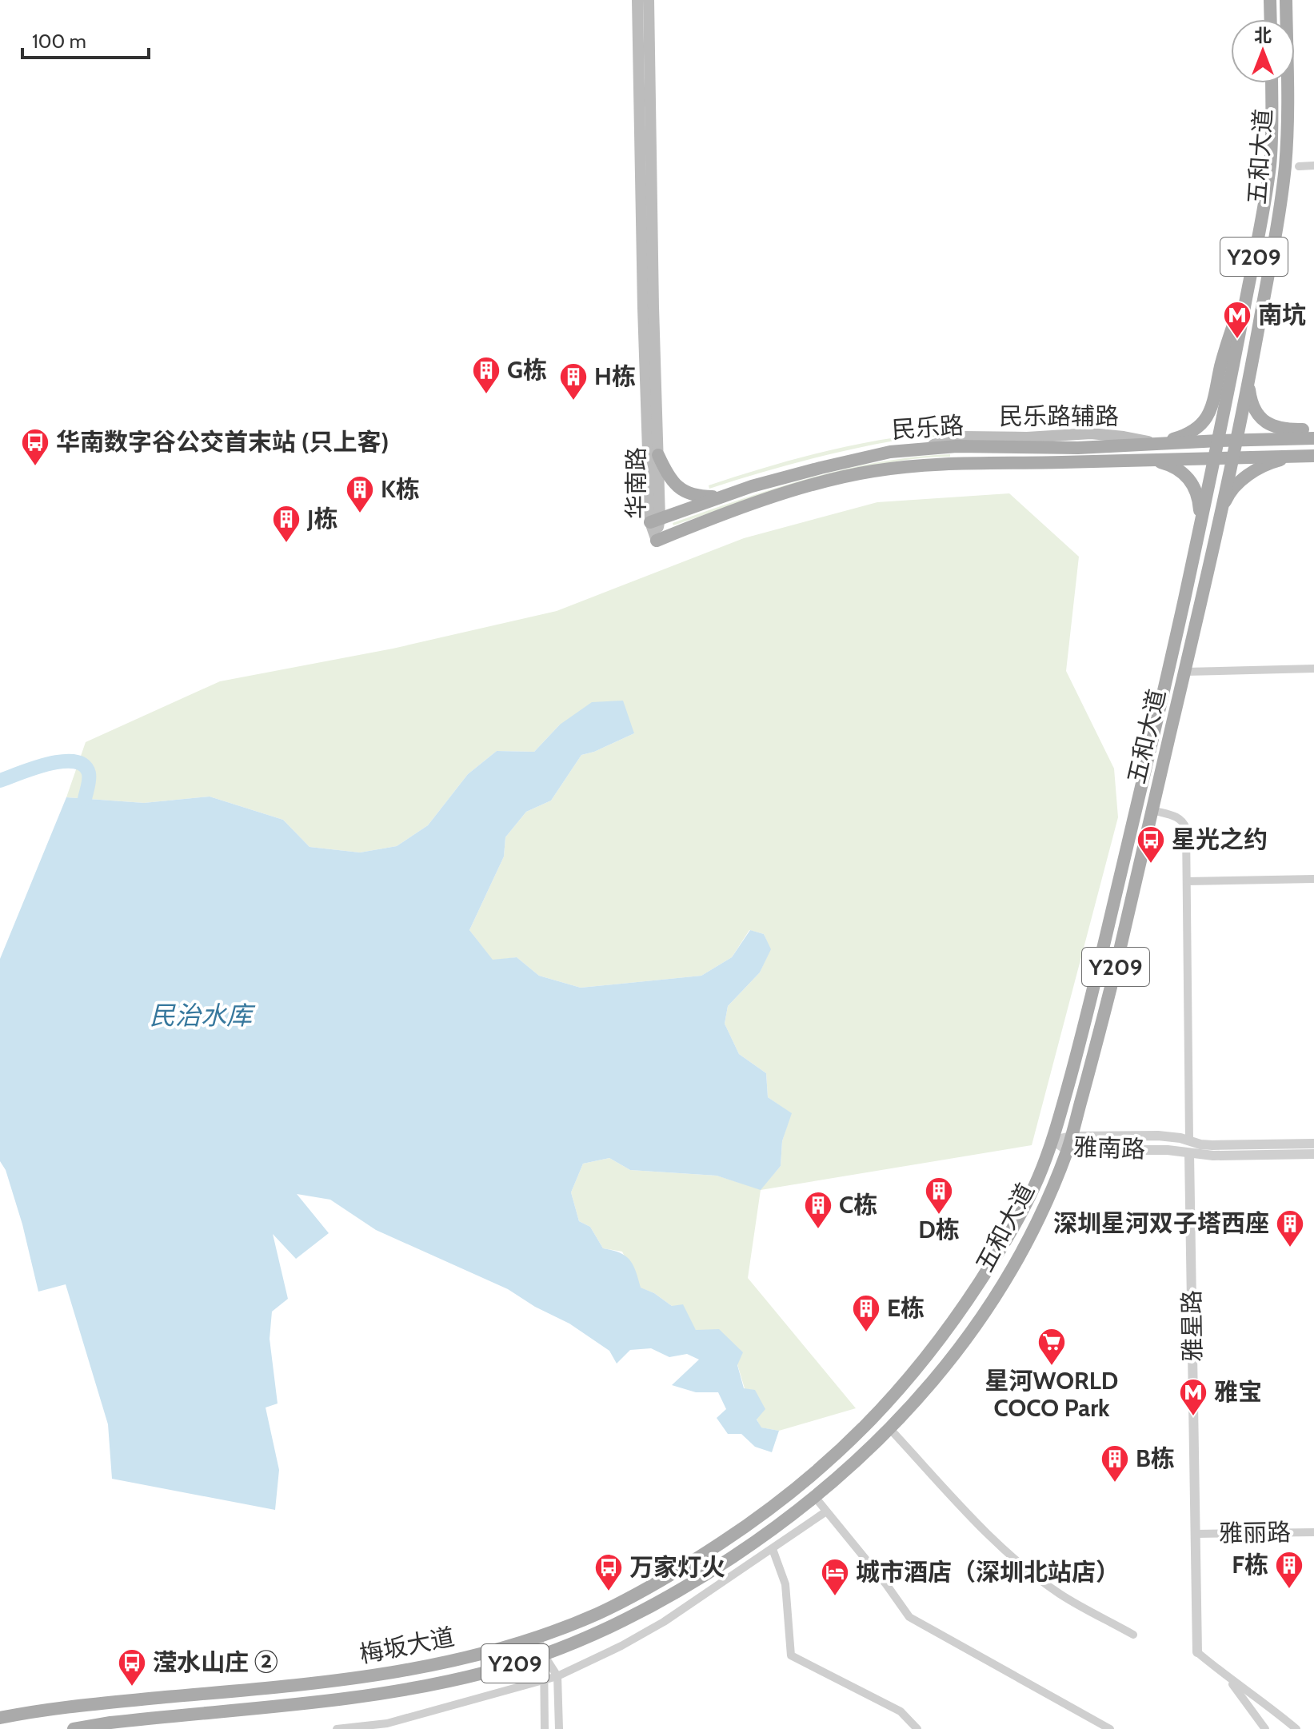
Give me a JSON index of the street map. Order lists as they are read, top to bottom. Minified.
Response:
{"streets":{"main road":["五和大道","Y209","民乐路","华南路","梅坂大道"],"street":["雅南路","雅星路","雅丽路"]},"crossings":[["五和大道","民乐路"],["五和大道","雅南路"],["五和大道","梅坂大道"],["民乐路","华南路"],["雅南路","雅星路"],["雅星路","雅丽路"]],"water":["民治水库"],"places":{"metro station":["南坑","雅宝"],"building":["G栋","H栋","K栋","J栋","D栋","C栋","深圳星河双子塔西座","E栋","B栋","F栋"],"bus stop":["华南数字谷公交首末站 (只上客)","星光之约","万家灯火","滢水山庄 ②"],"supermarket":["星河WORLD COCO Park"],"hotel":["城市酒店（深圳北站店）"]},"scale_bar":"100 m","north":"top"}
